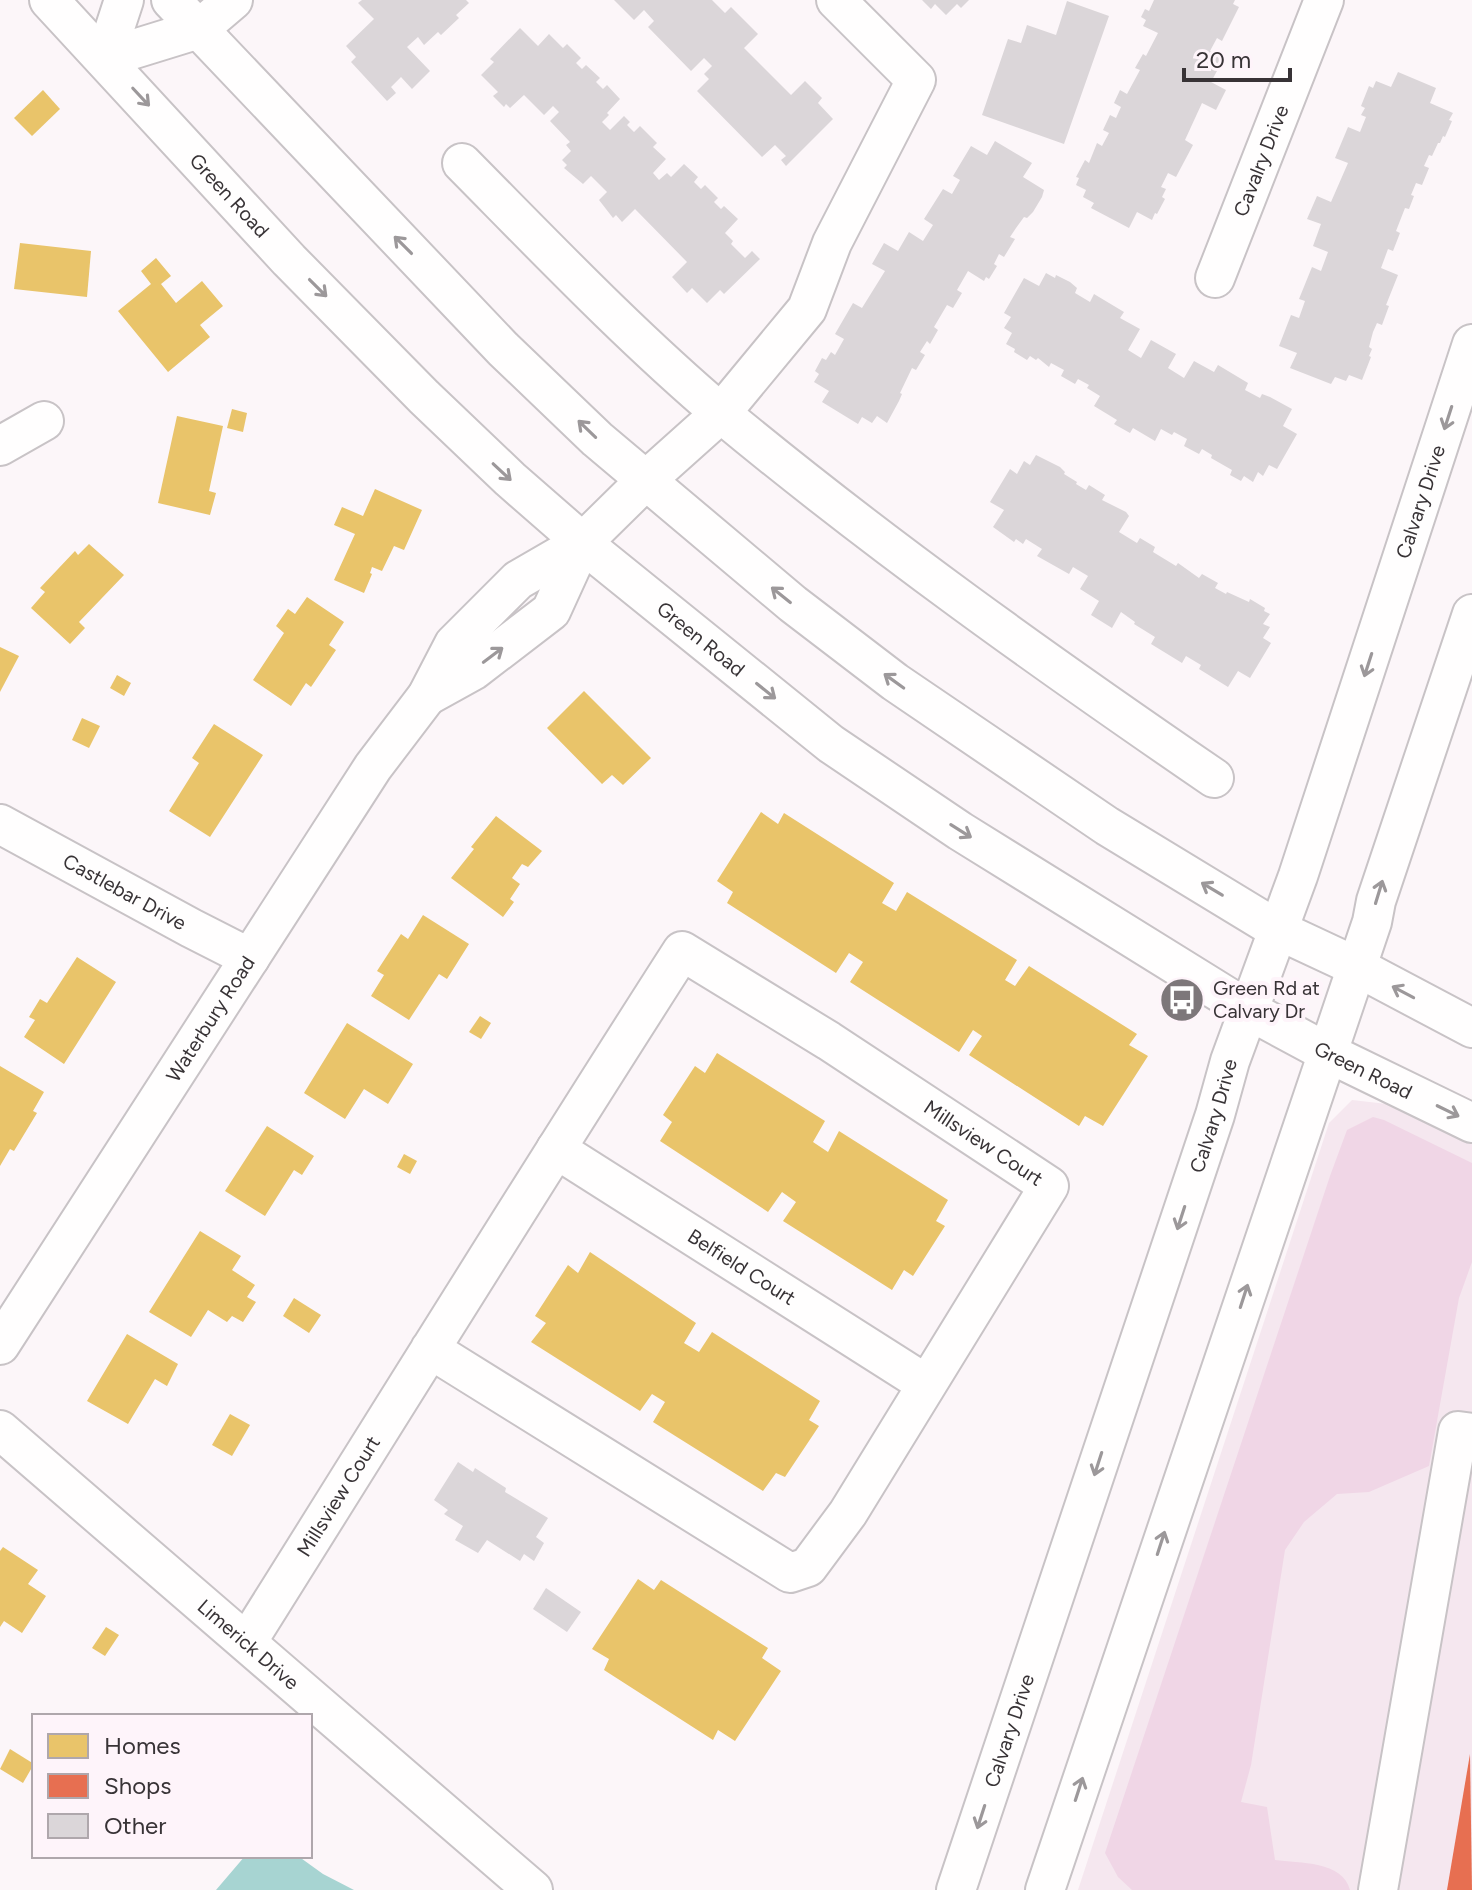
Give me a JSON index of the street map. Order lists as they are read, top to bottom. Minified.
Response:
{"streets":{"street":["Cavalry Drive","Green Road","Calvary Drive","Castlebar Drive","Waterbury Road","Millsview Court","Belfield Court","Limerick Drive"]},"crossings":[["Green Road","Calvary Drive"],["Green Road","Waterbury Road"],["Castlebar Drive","Waterbury Road"],["Millsview Court","Belfield Court"],["Millsview Court","Limerick Drive"]],"places":{"bus stop":["Green Rd at Calvary Dr"]},"legend":["Homes","Shops","Other"],"scale_bar":"20 m"}
